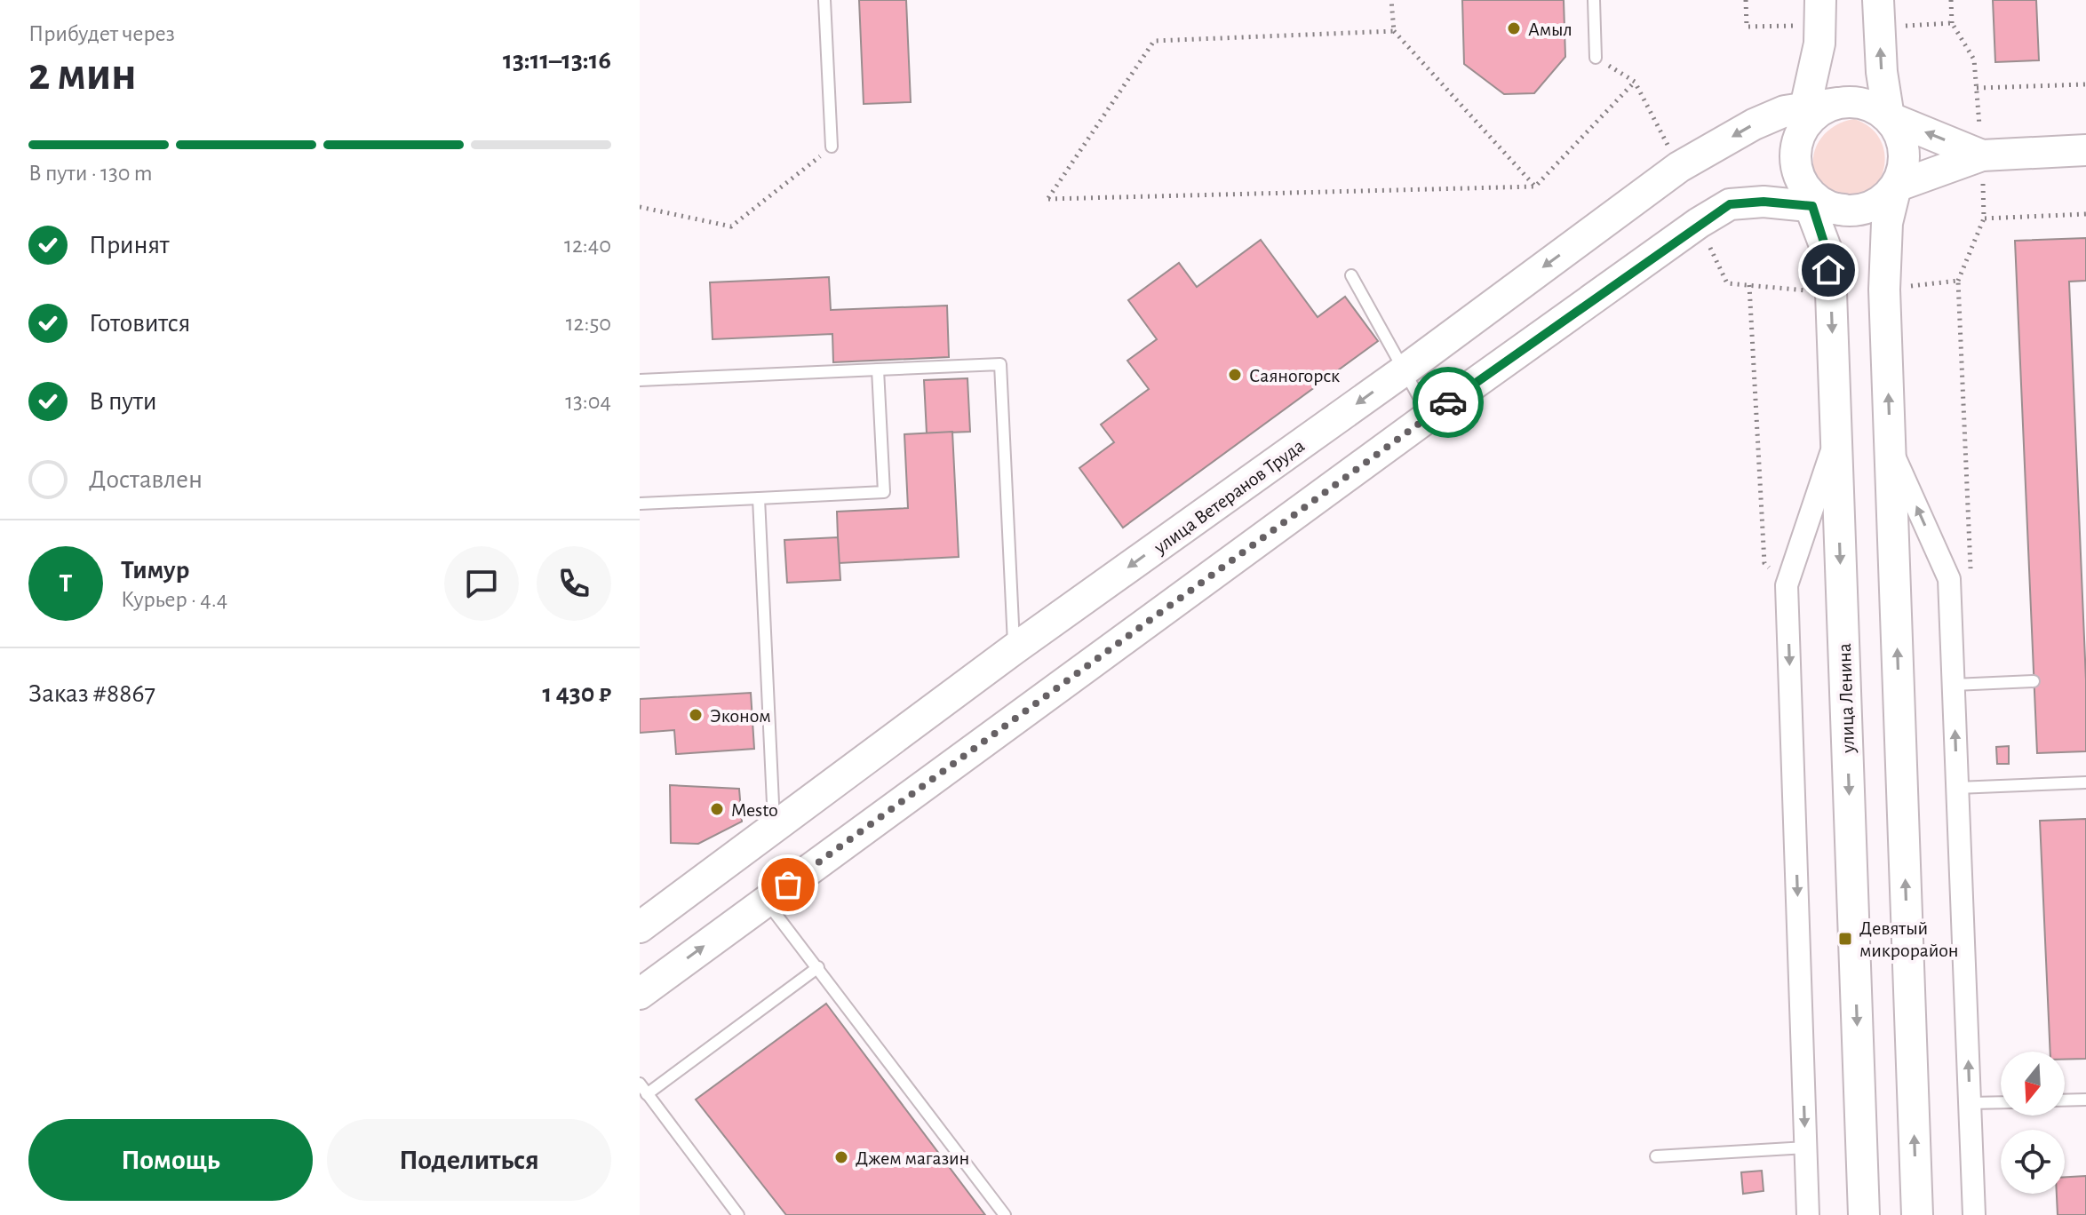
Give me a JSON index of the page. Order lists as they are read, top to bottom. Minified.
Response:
{"streets":{"main road":["улица Ветеранов Труда","улица Ленина"]},"crossings":[["улица Ветеранов Труда","улица Ленина"]],"places":{"other":["Амыл","Саяногорск","Эконом","Mesto","Джем магазин"],"transit":["Девятый микрорайон"]},"north":"bottom","page":{"heading":["2 мин","Прибудет через","13:11–13:16"],"panel":["Тимур","Курьер · 4.4","Заказ #8867","1 430 ₽"],"bar":"В пути · 130 m","list":[["Принят","12:40"],["Готовится","12:50"],["В пути","13:04"],"Доставлен"],"round":"Т","buttons":["Помощь","Поделиться"]}}
